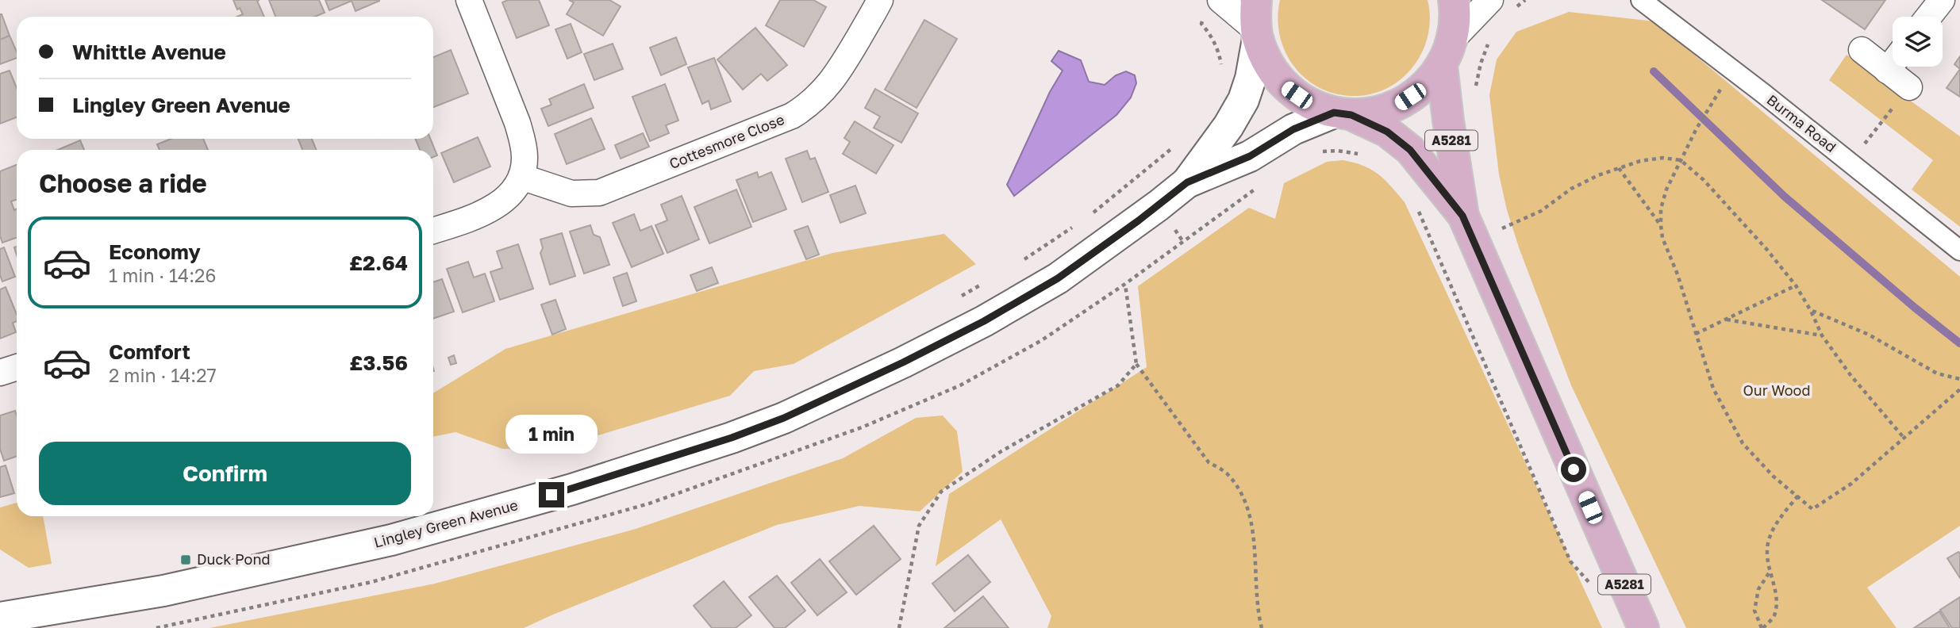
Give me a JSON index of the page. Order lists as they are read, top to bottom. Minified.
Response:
{"streets":{"main road":["A5281"],"street":["Burma Road","Cottesmore Close","Lingley Green Avenue"]},"crossings":[["A5281","Lingley Green Avenue"]],"parks":["Our Wood"],"places":{"transit":["Duck Pond"]},"page":{"banner":["Whittle Avenue","Lingley Green Avenue"],"heading":"Choose a ride","list":[{"name":"Economy","note":"1 min · 14:26","value":"£2.64"},{"name":"Comfort","note":"2 min · 14:27","value":"£3.56"}],"bubble":"1 min","buttons":"Confirm"}}
